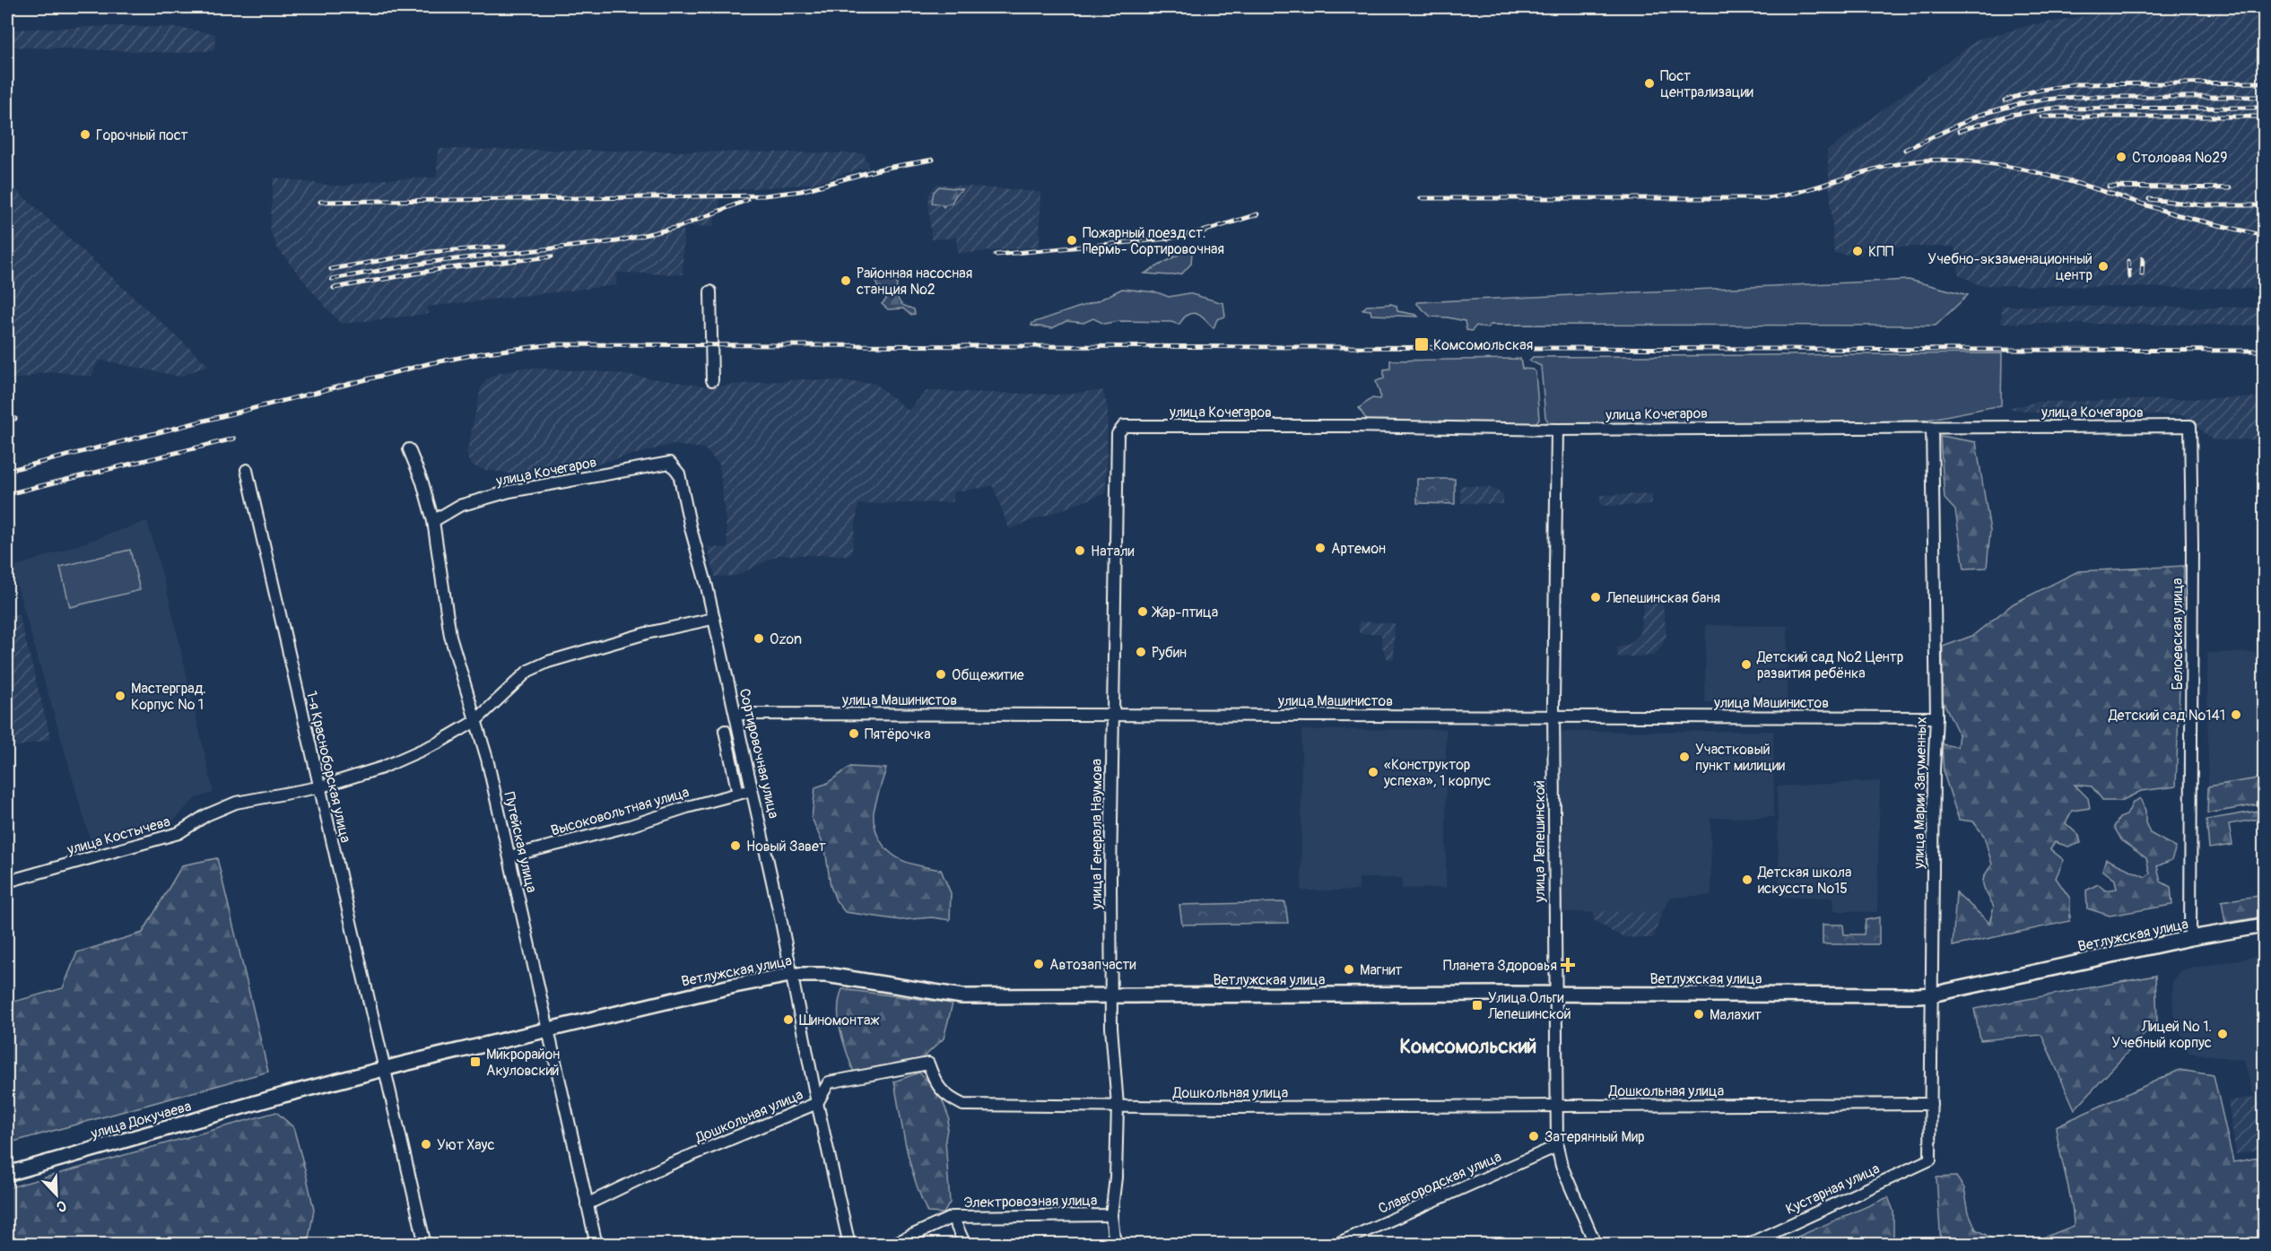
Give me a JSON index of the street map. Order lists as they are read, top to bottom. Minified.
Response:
{"streets":{"main road":["Ветлужская улица","улица Докучаева"],"street":["улица Кочегаров","Белоевская улица","улица Машинистов","Сортировочная улица","1-я Красноборская улица","улица Марии Загуменных","Высоковольтная улица","улица Генерала Наумова","улица Костычева","улица Лепешинской","Путейская улица","Дошкольная улица","Славгородская улица","Кустарная улица","Электровозная улица"]},"crossings":[["улица Кочегаров","Белоевская улица"],["улица Кочегаров","Сортировочная улица"],["улица Кочегаров","улица Марии Загуменных"],["улица Кочегаров","улица Генерала Наумова"],["улица Кочегаров","улица Лепешинской"],["улица Кочегаров","Путейская улица"],["Белоевская улица","Ветлужская улица"],["улица Машинистов","Сортировочная улица"],["улица Машинистов","улица Марии Загуменных"],["улица Машинистов","улица Генерала Наумова"],["улица Машинистов","улица Лепешинской"],["Сортировочная улица","Высоковольтная улица"],["Сортировочная улица","Ветлужская улица"],["Сортировочная улица","Дошкольная улица"],["1-я Красноборская улица","улица Костычева"],["1-я Красноборская улица","Ветлужская улица"],["улица Марии Загуменных","Ветлужская улица"],["улица Марии Загуменных","Дошкольная улица"],["улица Марии Загуменных","Кустарная улица"],["Высоковольтная улица","Путейская улица"],["улица Генерала Наумова","Ветлужская улица"],["улица Генерала Наумова","Дошкольная улица"],["улица Генерала Наумова","Электровозная улица"],["улица Костычева","Путейская улица"],["улица Лепешинской","Ветлужская улица"],["улица Лепешинской","Дошкольная улица"],["улица Лепешинской","Славгородская улица"],["Путейская улица","Ветлужская улица"],["Путейская улица","Дошкольная улица"],["Ветлужская улица","улица Докучаева"]],"districts":["Комсомольский"],"places":{"other":["Пост централизации","Горочный пост","Столовая №29","Пожарный поезд ст. Пермь- Сортировочная","КПП","Учебно-экзаменационный центр","Районная насосная станция №2","Артемон","Натали","Лепешинская баня","Жар-птица","Ozon","Рубин","Детский сад №2 Центр развития ребёнка","Общежитие","Мастерград. Корпус № 1","Детский сад №141","Пятёрочка","Участковый пункт милиции","«Конструктор успеха», 1 корпус","Новый Завет","Детская школа искусств №15","Автозапчасти","Магнит","Малахит","Шиномонтаж","Лицей № 1. Учебный корпус","Затерянный Мир","Уют Хаус"],"transit":["Комсомольская","Улица Ольги Лепешинской","Микрорайон Акуловский"],"health":["Планета Здоровья"]},"north":"bottom right"}
